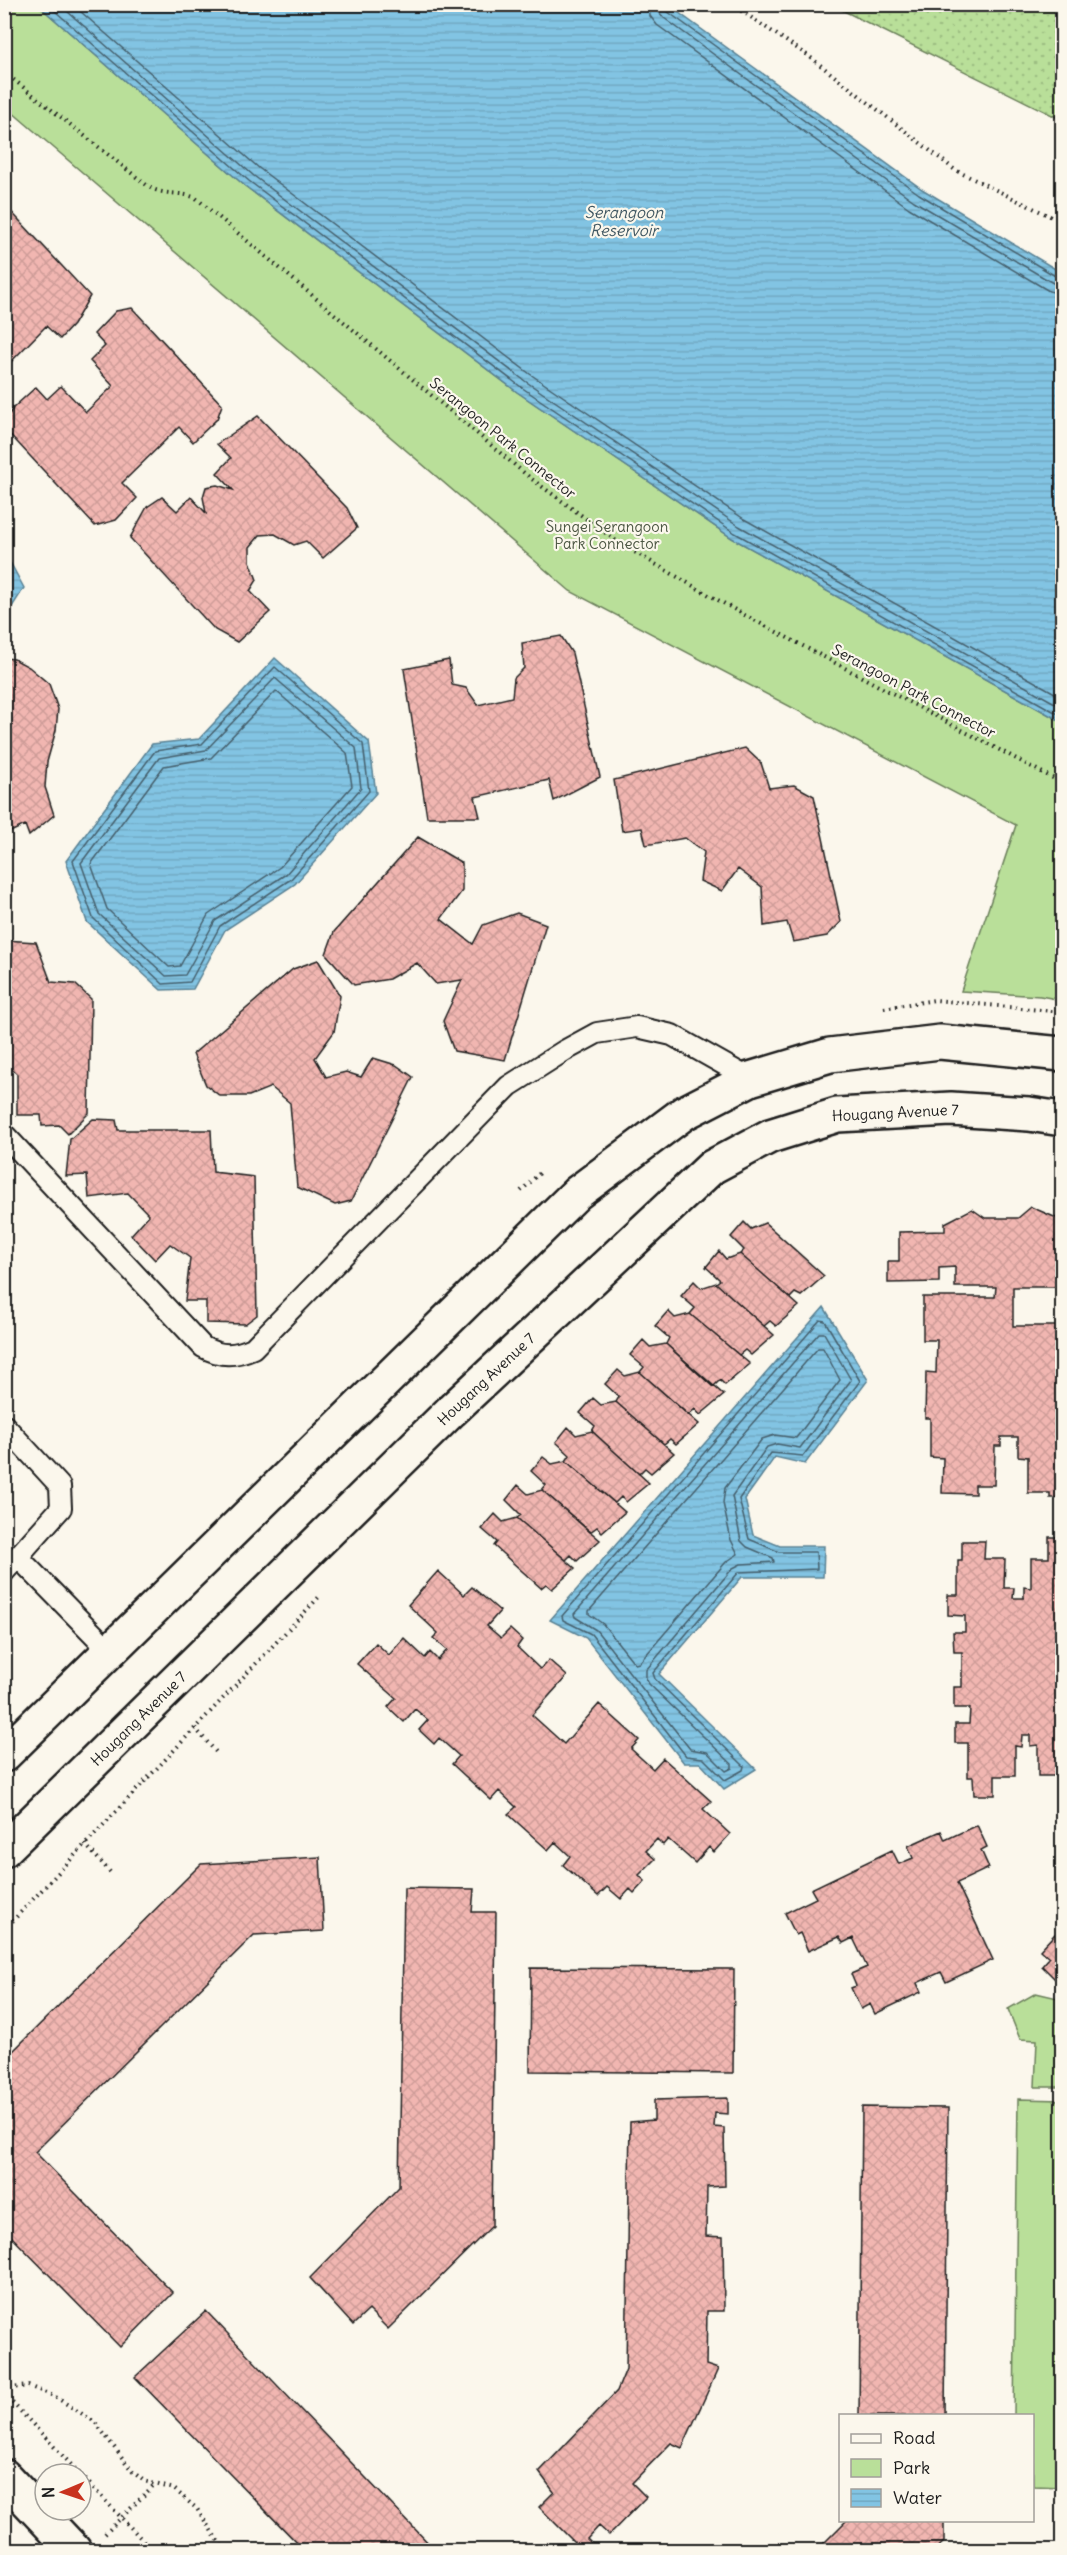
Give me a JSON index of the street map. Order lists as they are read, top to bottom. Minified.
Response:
{"streets":{"main road":["Hougang Avenue 7"],"path":["Serangoon Park Connector"]},"water":["Serangoon Reservoir"],"parks":["Sungei Serangoon Park Connector"],"legend":["Road","Park","Water"],"north":"left"}
